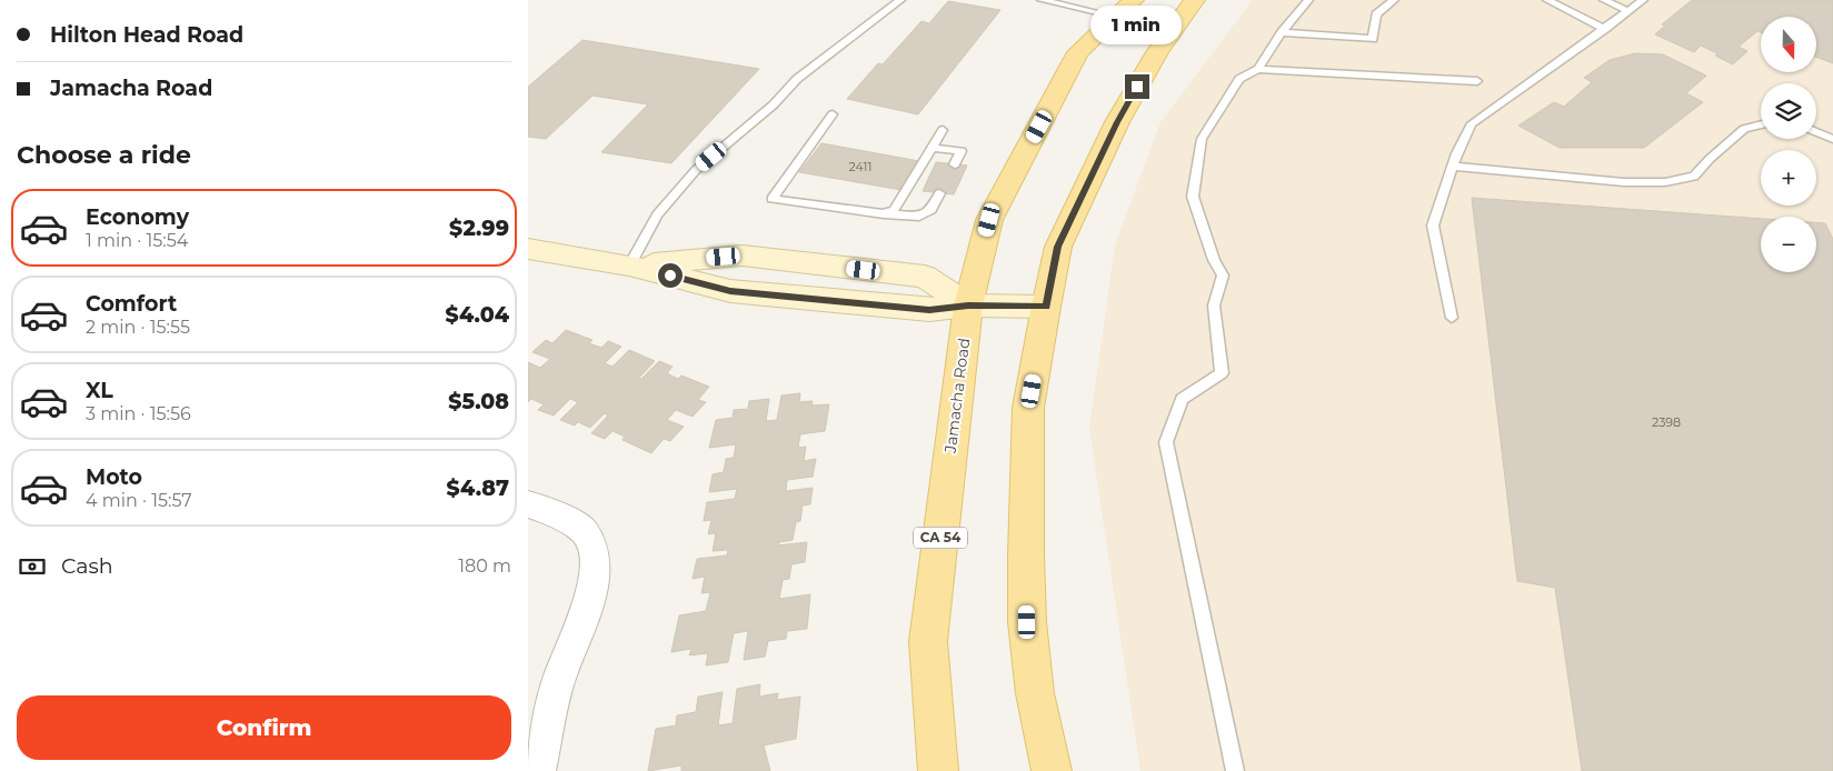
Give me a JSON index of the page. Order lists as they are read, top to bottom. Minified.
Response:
{"streets":{"main road":["Jamacha Road","CA 54"]},"house_numbers":["2411","2398"],"north":"bottom","page":{"banner":["Hilton Head Road","Jamacha Road"],"bubble":"1 min","map_buttons":["+","−"],"heading":"Choose a ride","list":[{"name":"Economy","note":"1 min · 15:54","value":"$2.99"},{"name":"Comfort","note":"2 min · 15:55","value":"$4.04"},{"name":"XL","note":"3 min · 15:56","value":"$5.08"},{"name":"Moto","note":"4 min · 15:57","value":"$4.87"}],"pay":["Cash","180 m"],"buttons":"Confirm"}}
